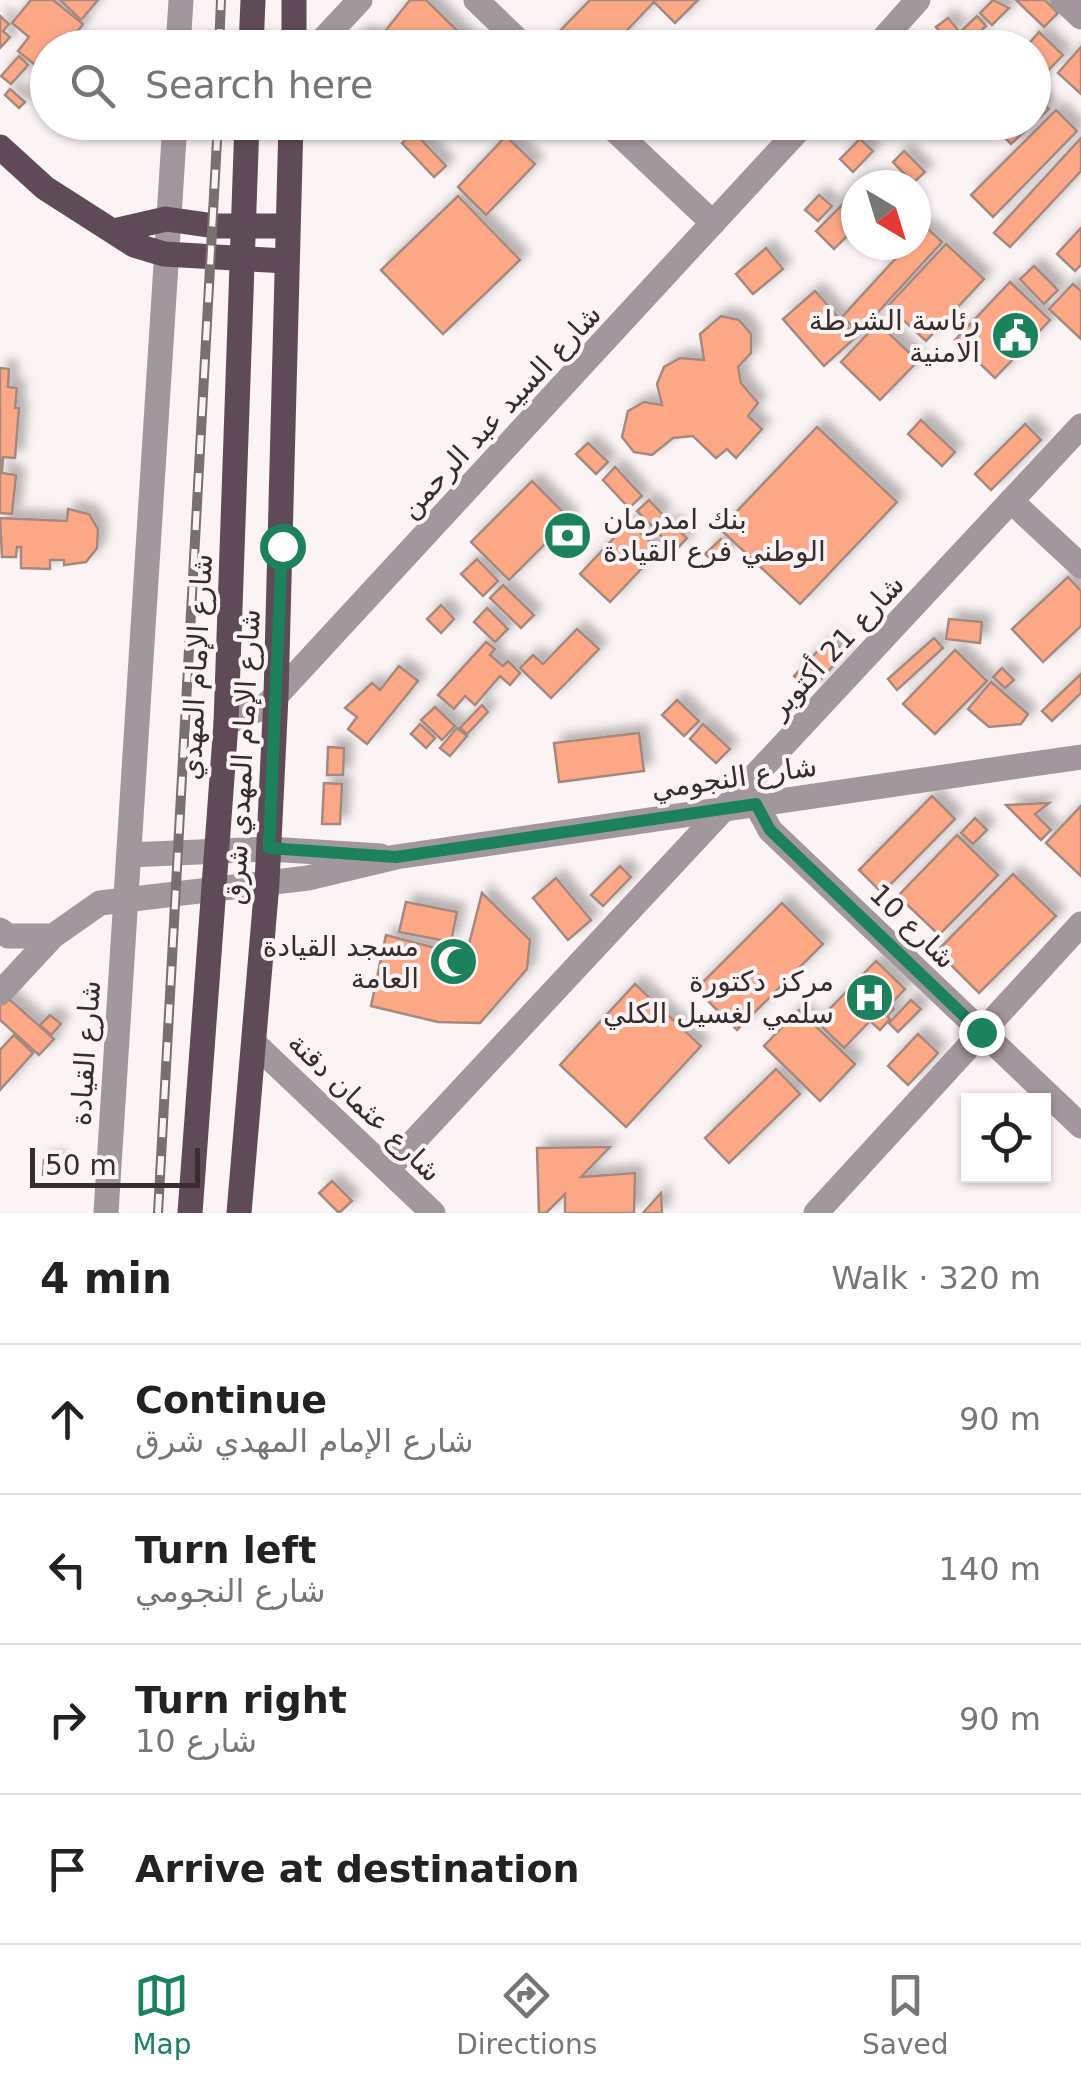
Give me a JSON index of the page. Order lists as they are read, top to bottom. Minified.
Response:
{"streets":{"main road":["شارع الإمام المهدي","شارع الإمام المهدي شرق"],"street":["شارع السيد عبد الرحمن","شارع 21 أكتوبر","شارع النجومي","شارع 10","شارع القيادة","شارع عثمان دقنة"]},"crossings":[["شارع السيد عبد الرحمن","شارع الإمام المهدي"],["شارع السيد عبد الرحمن","شارع الإمام المهدي شرق"],["شارع 21 أكتوبر","شارع النجومي"],["شارع 21 أكتوبر","شارع عثمان دقنة"],["شارع الإمام المهدي","شارع النجومي"],["شارع الإمام المهدي شرق","شارع النجومي"],["شارع الإمام المهدي شرق","شارع عثمان دقنة"],["شارع النجومي","شارع 10"],["شارع النجومي","شارع القيادة"]],"places":{"public building":["رئاسة الشرطة الامنية"],"bank":["بنك امدرمان الوطني فرع القيادة"],"mosque":["مسجد القيادة العامة"],"hospital":["مركز دكتورة سلمي لغسيل الكلي"]},"scale_bar":"50 m","north":"bottom right","page":{"search":"Search here","scale":"50 m","heading":["4 min","Walk · 320 m"],"list":[["Continue","شارع الإمام المهدي شرق","90 m"],["Turn left","شارع النجومي","140 m"],["Turn right","شارع 10","90 m"],"Arrive at destination"],"nav":["Map","Directions","Saved"]}}
